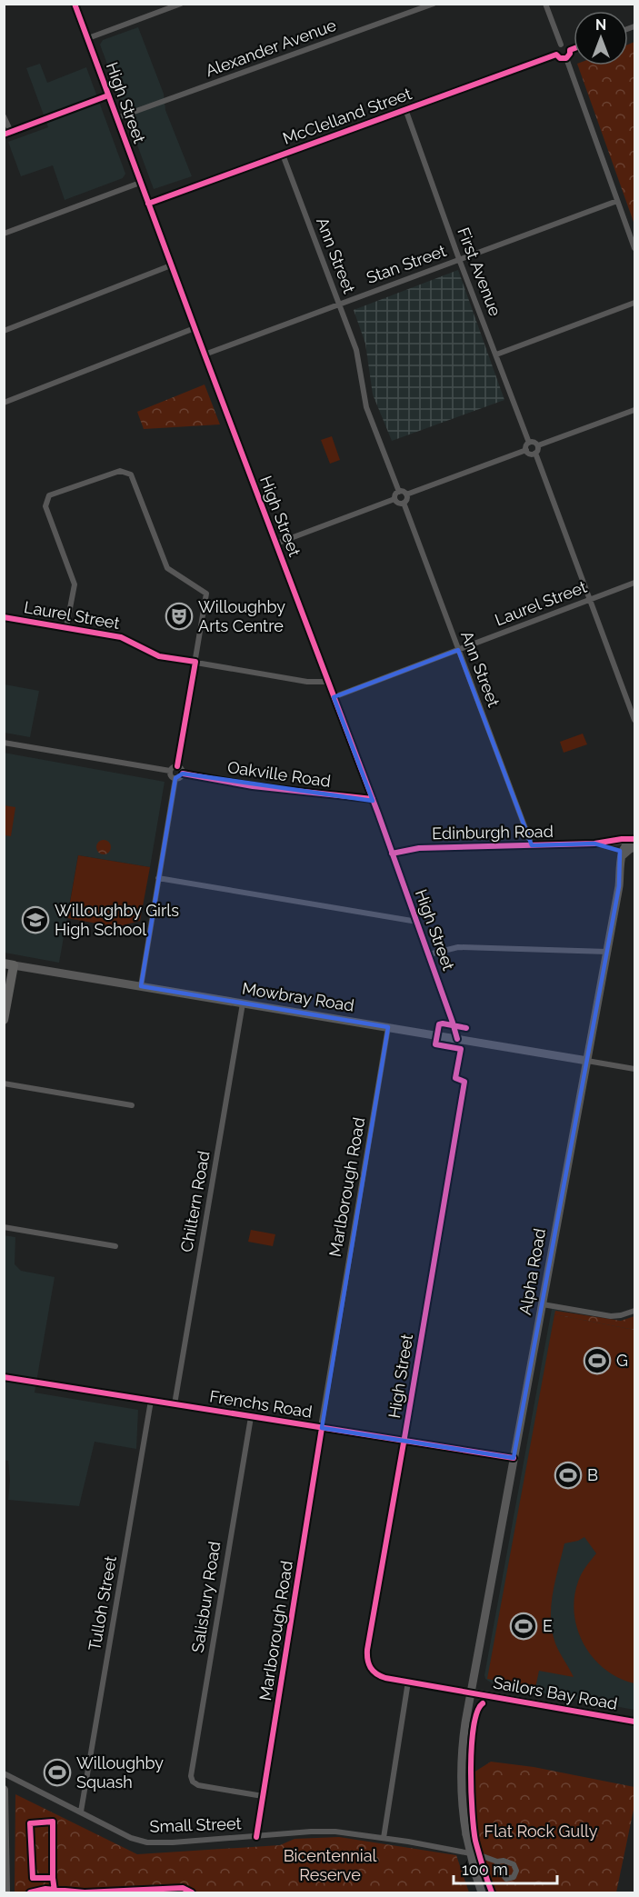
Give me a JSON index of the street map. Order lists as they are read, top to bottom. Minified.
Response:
{"streets":{"main road":["High Street","Mowbray Road","Alpha Road","Sailors Bay Road"],"street":["Alexander Avenue","McClelland Street","Ann Street","Stan Street","First Avenue","Laurel Street","Oakville Road","Edinburgh Road","Marlborough Road","Chiltern Road","Frenchs Road","Salisbury Road","Tulloh Street","Small Street"]},"crossings":[["Alexander Avenue","High Street"],["High Street","McClelland Street"],["High Street","Stan Street"],["High Street","Laurel Street"],["High Street","Oakville Road"],["High Street","Edinburgh Road"],["High Street","Mowbray Road"],["High Street","Alpha Road"],["High Street","Frenchs Road"],["High Street","Sailors Bay Road"],["McClelland Street","Ann Street"],["McClelland Street","First Avenue"],["Ann Street","Stan Street"],["Ann Street","Laurel Street"],["Ann Street","Edinburgh Road"],["Stan Street","First Avenue"],["Mowbray Road","Marlborough Road"],["Mowbray Road","Chiltern Road"],["Mowbray Road","Alpha Road"],["Marlborough Road","Frenchs Road"],["Marlborough Road","Salisbury Road"],["Marlborough Road","Small Street"],["Chiltern Road","Frenchs Road"],["Alpha Road","Frenchs Road"],["Alpha Road","Sailors Bay Road"],["Frenchs Road","Salisbury Road"],["Frenchs Road","Tulloh Street"],["Tulloh Street","Small Street"]],"parks":["Flat Rock Gully","Bicentennial Reserve"],"places":{"theatre":["Willoughby Arts Centre"],"school or university":["Willoughby Girls High School"],"sports":["G","B","E","Willoughby Squash"]},"scale_bar":"100 m","north":"top"}
